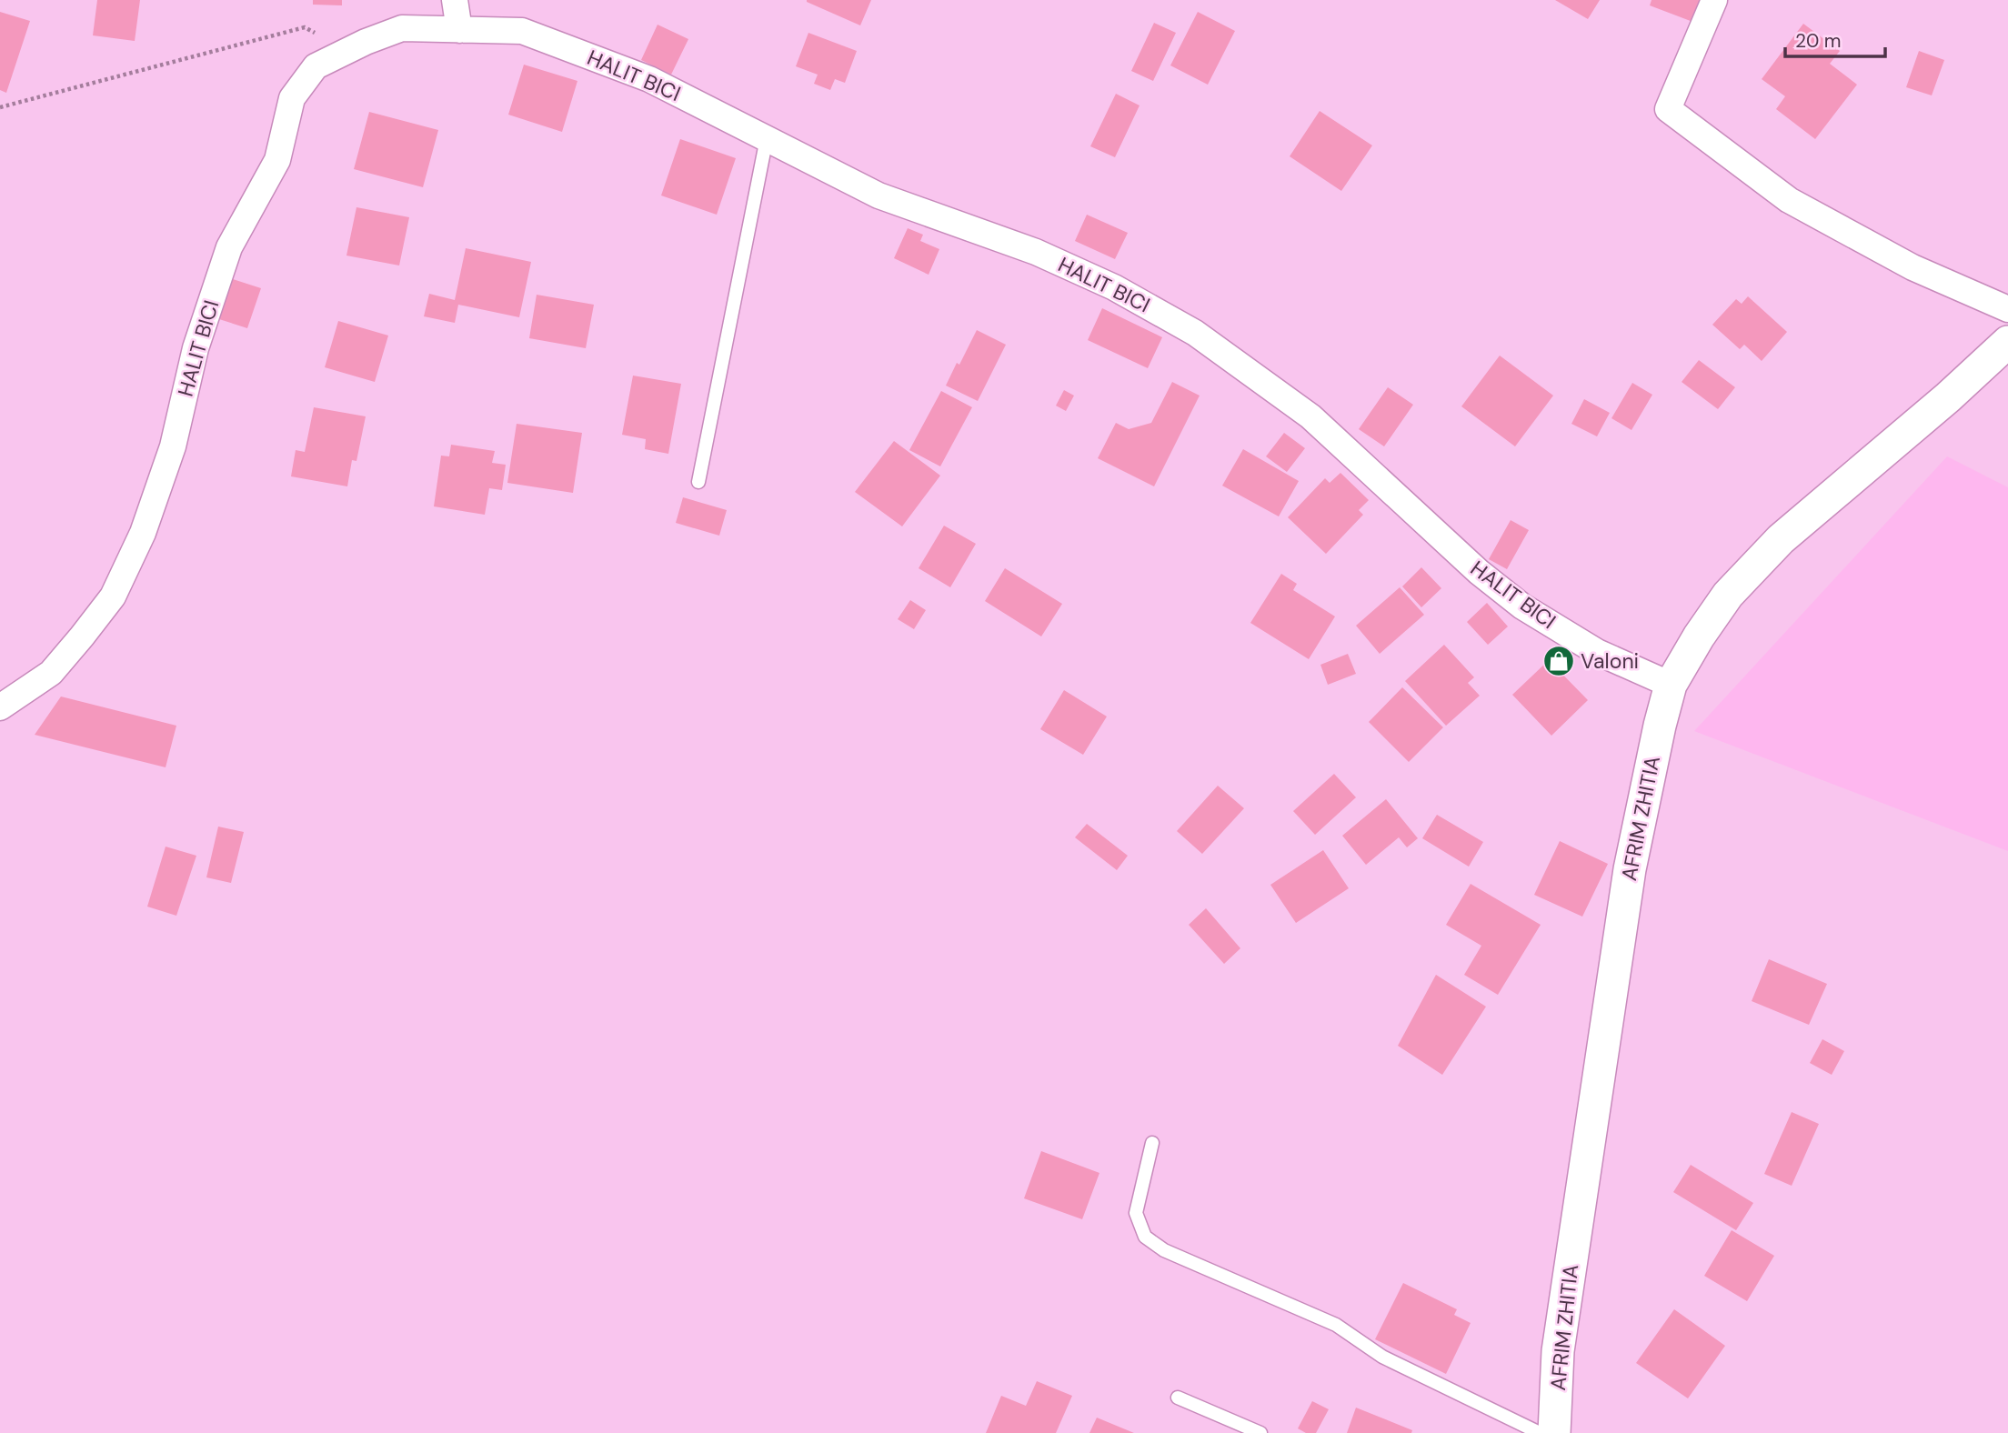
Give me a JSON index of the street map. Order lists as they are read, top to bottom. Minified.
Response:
{"streets":{"street":["HALIT BICI","AFRIM ZHITIA"]},"crossings":[["HALIT BICI","AFRIM ZHITIA"]],"places":{"shop":["Valoni"]},"scale_bar":"20 m"}
